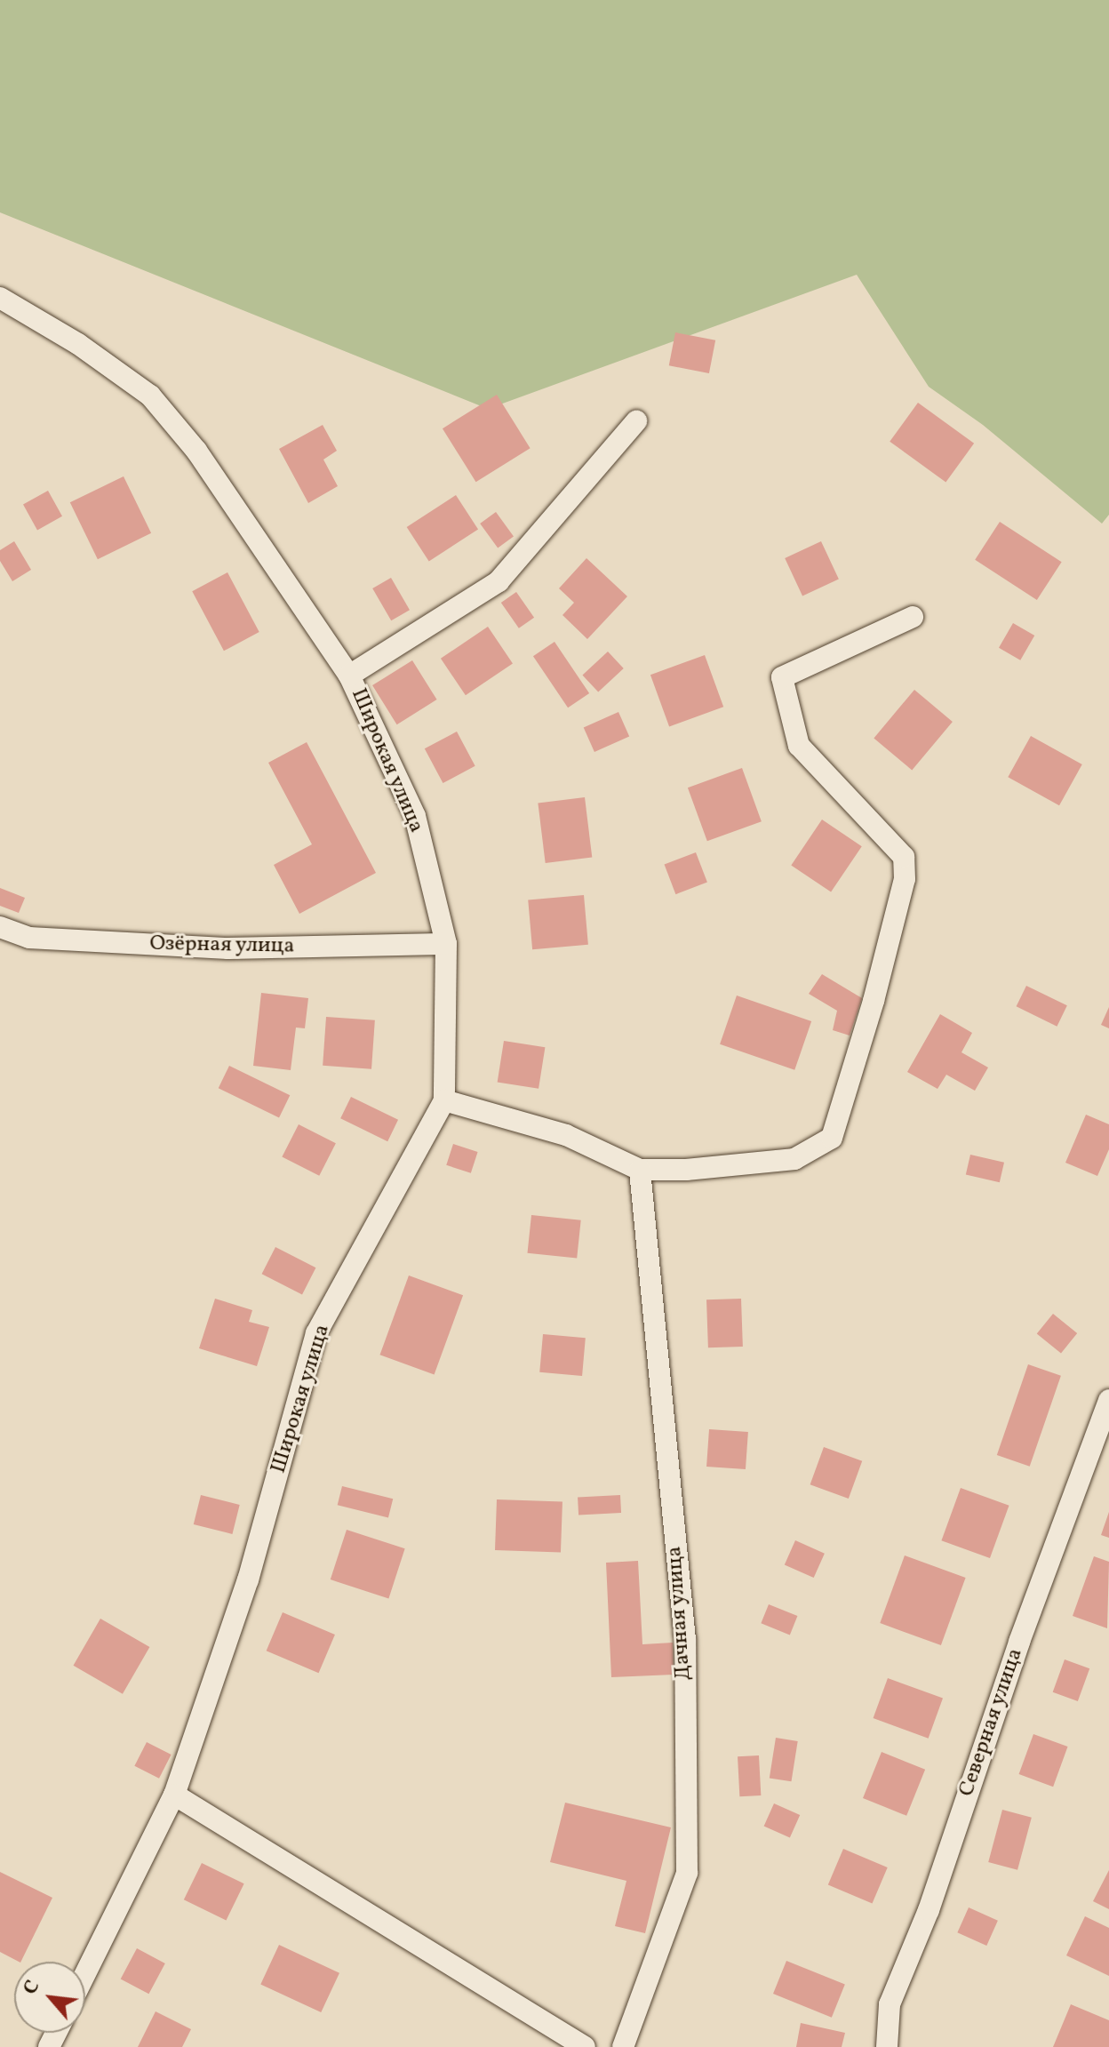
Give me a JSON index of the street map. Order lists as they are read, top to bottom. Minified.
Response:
{"streets":{"street":["Широкая улица","Озёрная улица","Дачная улица","Северная улица"]},"crossings":[["Широкая улица","Озёрная улица"]],"north":"top left"}
